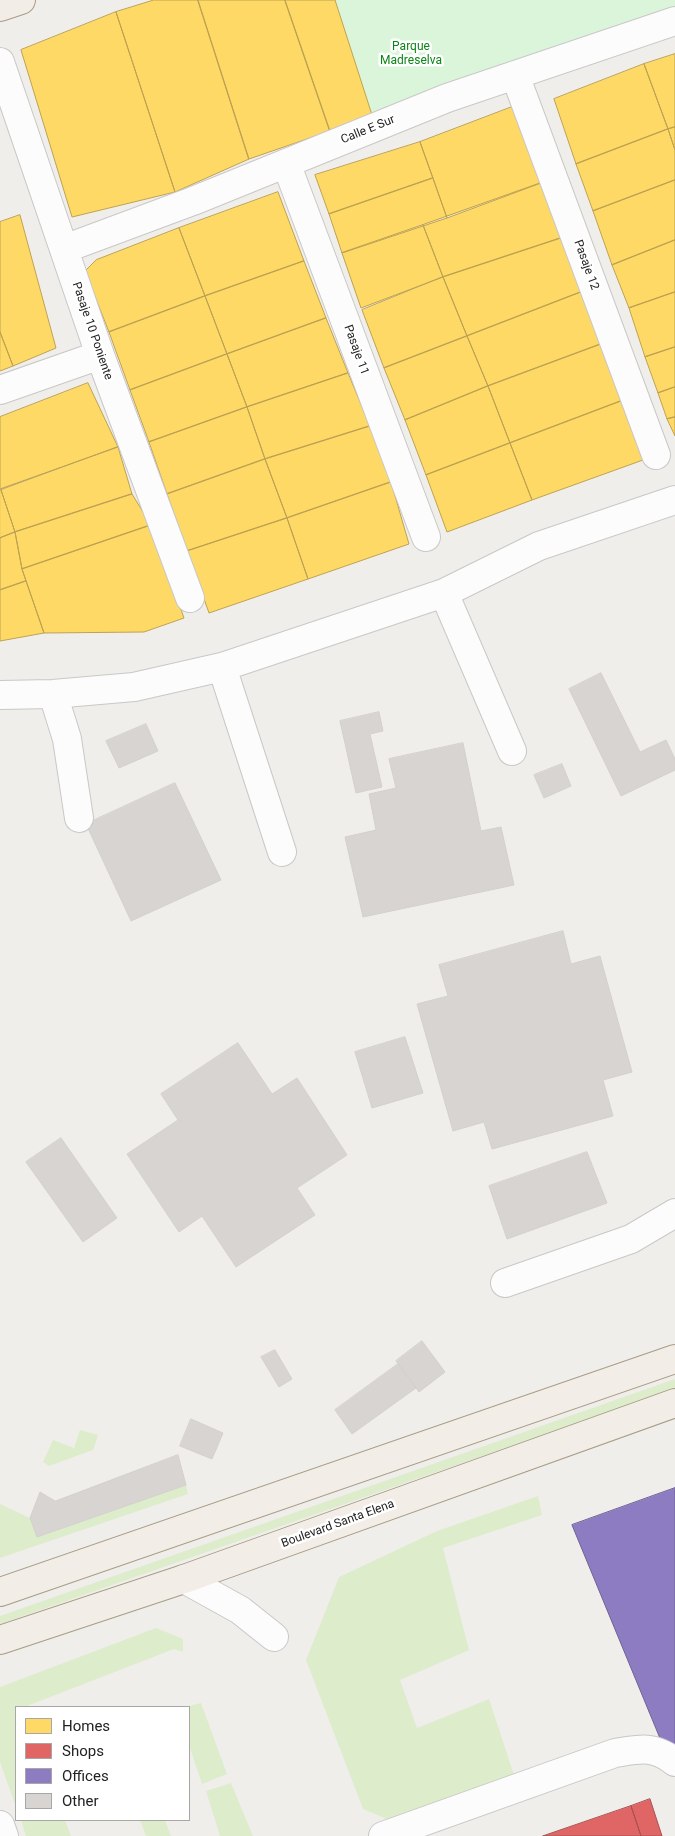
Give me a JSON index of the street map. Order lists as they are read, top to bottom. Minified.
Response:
{"streets":{"main road":["Boulevard Santa Elena"],"street":["Calle E Sur","Pasaje 12","Pasaje 10 Poniente","Pasaje 11"]},"crossings":[["Calle E Sur","Pasaje 12"],["Calle E Sur","Pasaje 10 Poniente"],["Calle E Sur","Pasaje 11"]],"parks":["Parque Madreselva"],"legend":["Homes","Shops","Offices","Other"]}
